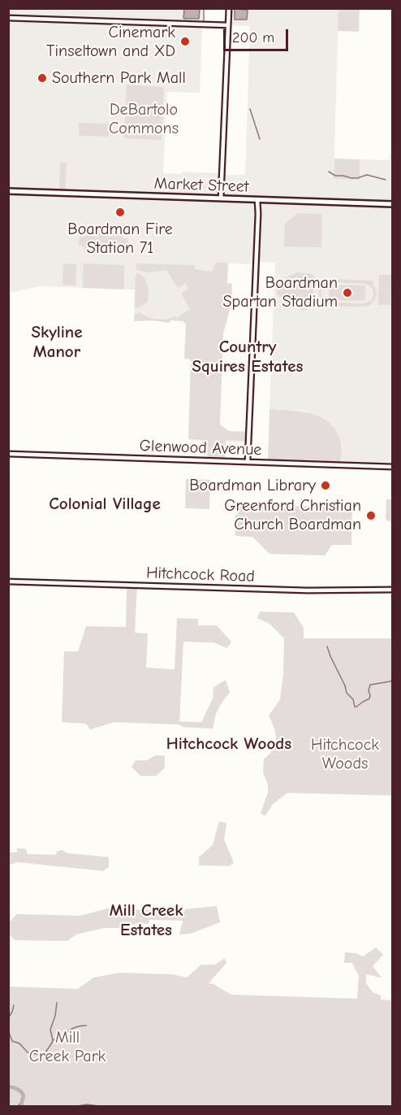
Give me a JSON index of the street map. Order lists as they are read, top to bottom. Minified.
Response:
{"streets":{"main road":["Market Street"],"street":["Glenwood Avenue","Hitchcock Road"]},"districts":["Skyline Manor","Country Squires Estates","Colonial Village","Hitchcock Woods","Mill Creek Estates"],"parks":["DeBartolo Commons","Hitchcock Woods","Mill Creek Park"],"places":["Cinemark Tinseltown and XD","Southern Park Mall","Boardman Fire Station 71","Boardman Spartan Stadium","Boardman Library","Greenford Christian Church Boardman"],"scale_bar":"200 m"}
